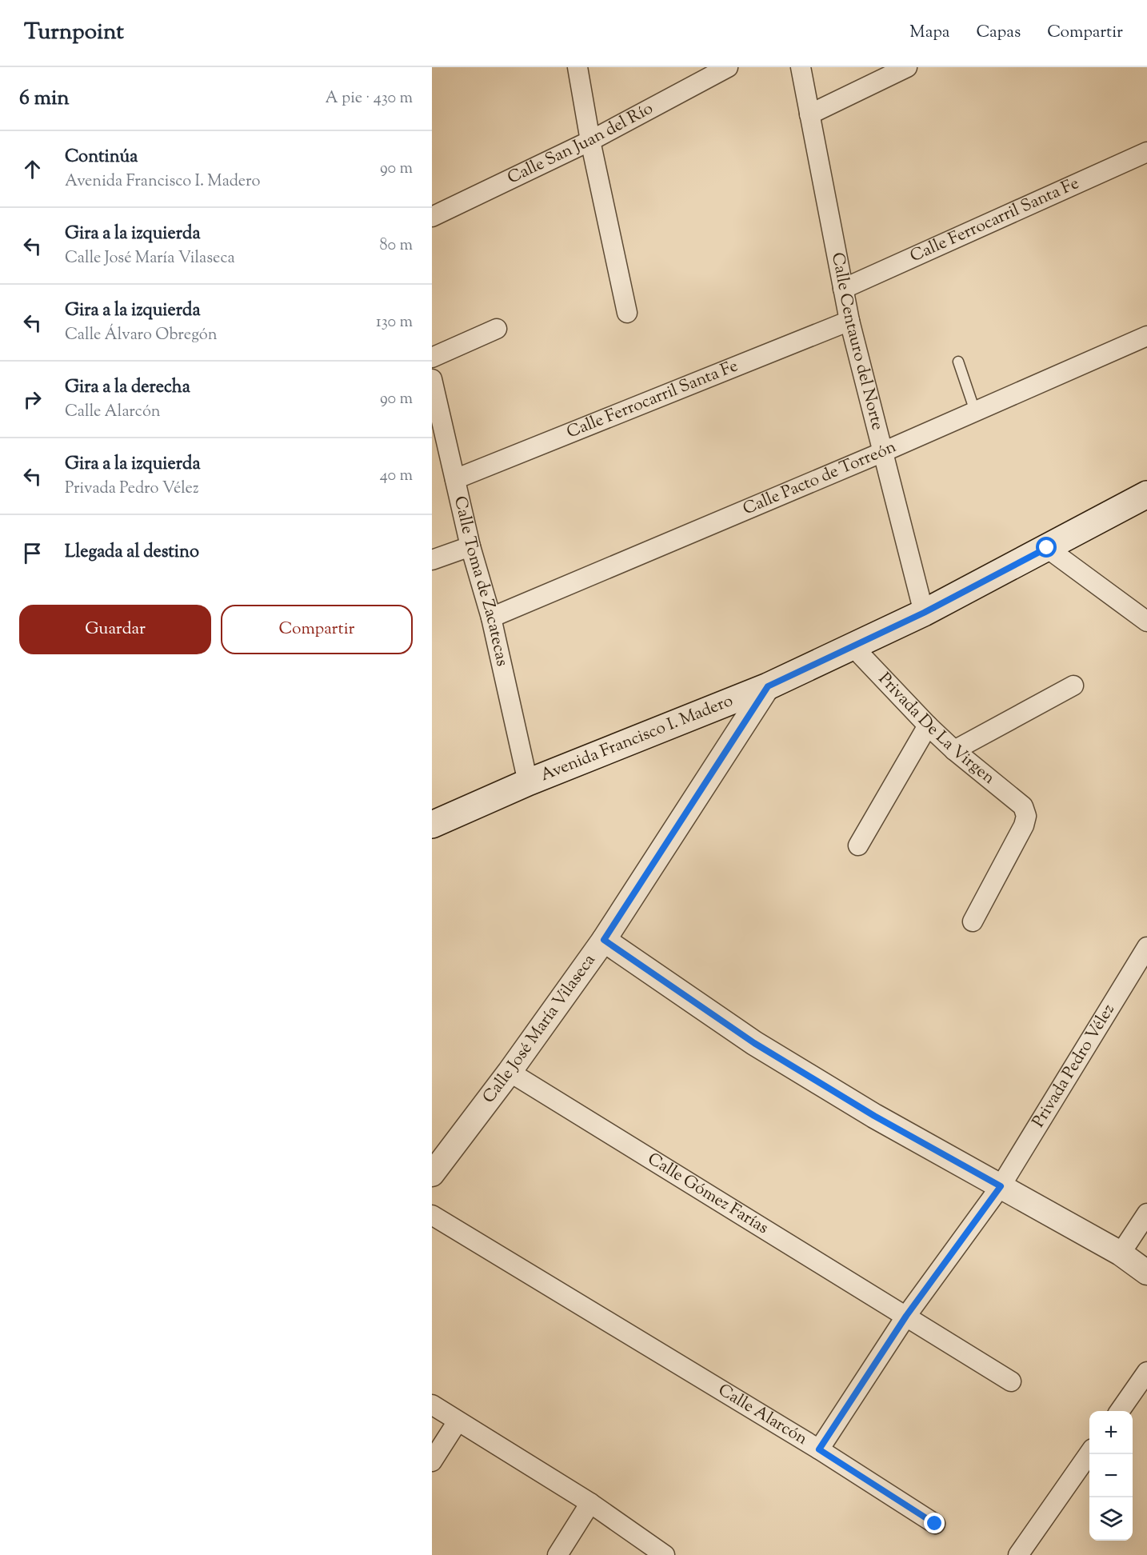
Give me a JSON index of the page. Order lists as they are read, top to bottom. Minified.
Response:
{"streets":{"main road":["Avenida Francisco I. Madero"],"street":["Calle San Juan del Río","Calle Ferrocarril Santa Fe","Calle Centauro del Norte","Calle Pacto de Torreón","Calle Toma de Zacatecas","Privada De La Virgen","Calle José María Vilaseca","Privada Pedro Vélez","Calle Gómez Farías","Calle Alarcón"]},"crossings":[["Calle Ferrocarril Santa Fe","Calle Centauro del Norte"],["Calle Ferrocarril Santa Fe","Calle Toma de Zacatecas"],["Calle Centauro del Norte","Calle Pacto de Torreón"],["Calle Centauro del Norte","Avenida Francisco I. Madero"],["Calle Pacto de Torreón","Calle Toma de Zacatecas"],["Calle Toma de Zacatecas","Avenida Francisco I. Madero"],["Privada De La Virgen","Avenida Francisco I. Madero"],["Avenida Francisco I. Madero","Calle José María Vilaseca"],["Calle José María Vilaseca","Calle Gómez Farías"],["Privada Pedro Vélez","Calle Alarcón"],["Calle Gómez Farías","Calle Alarcón"]],"page":{"header":"Turnpoint","nav":["Mapa","Capas","Compartir"],"heading":["6 min","A pie · 430 m"],"list":[["Continúa","Avenida Francisco I. Madero","90 m"],["Gira a la izquierda","Calle José María Vilaseca","80 m"],["Gira a la izquierda","Calle Álvaro Obregón","130 m"],["Gira a la derecha","Calle Alarcón","90 m"],["Gira a la izquierda","Privada Pedro Vélez","40 m"],"Llegada al destino"],"buttons":["Guardar","Compartir"],"map_buttons":["+","−"]}}
